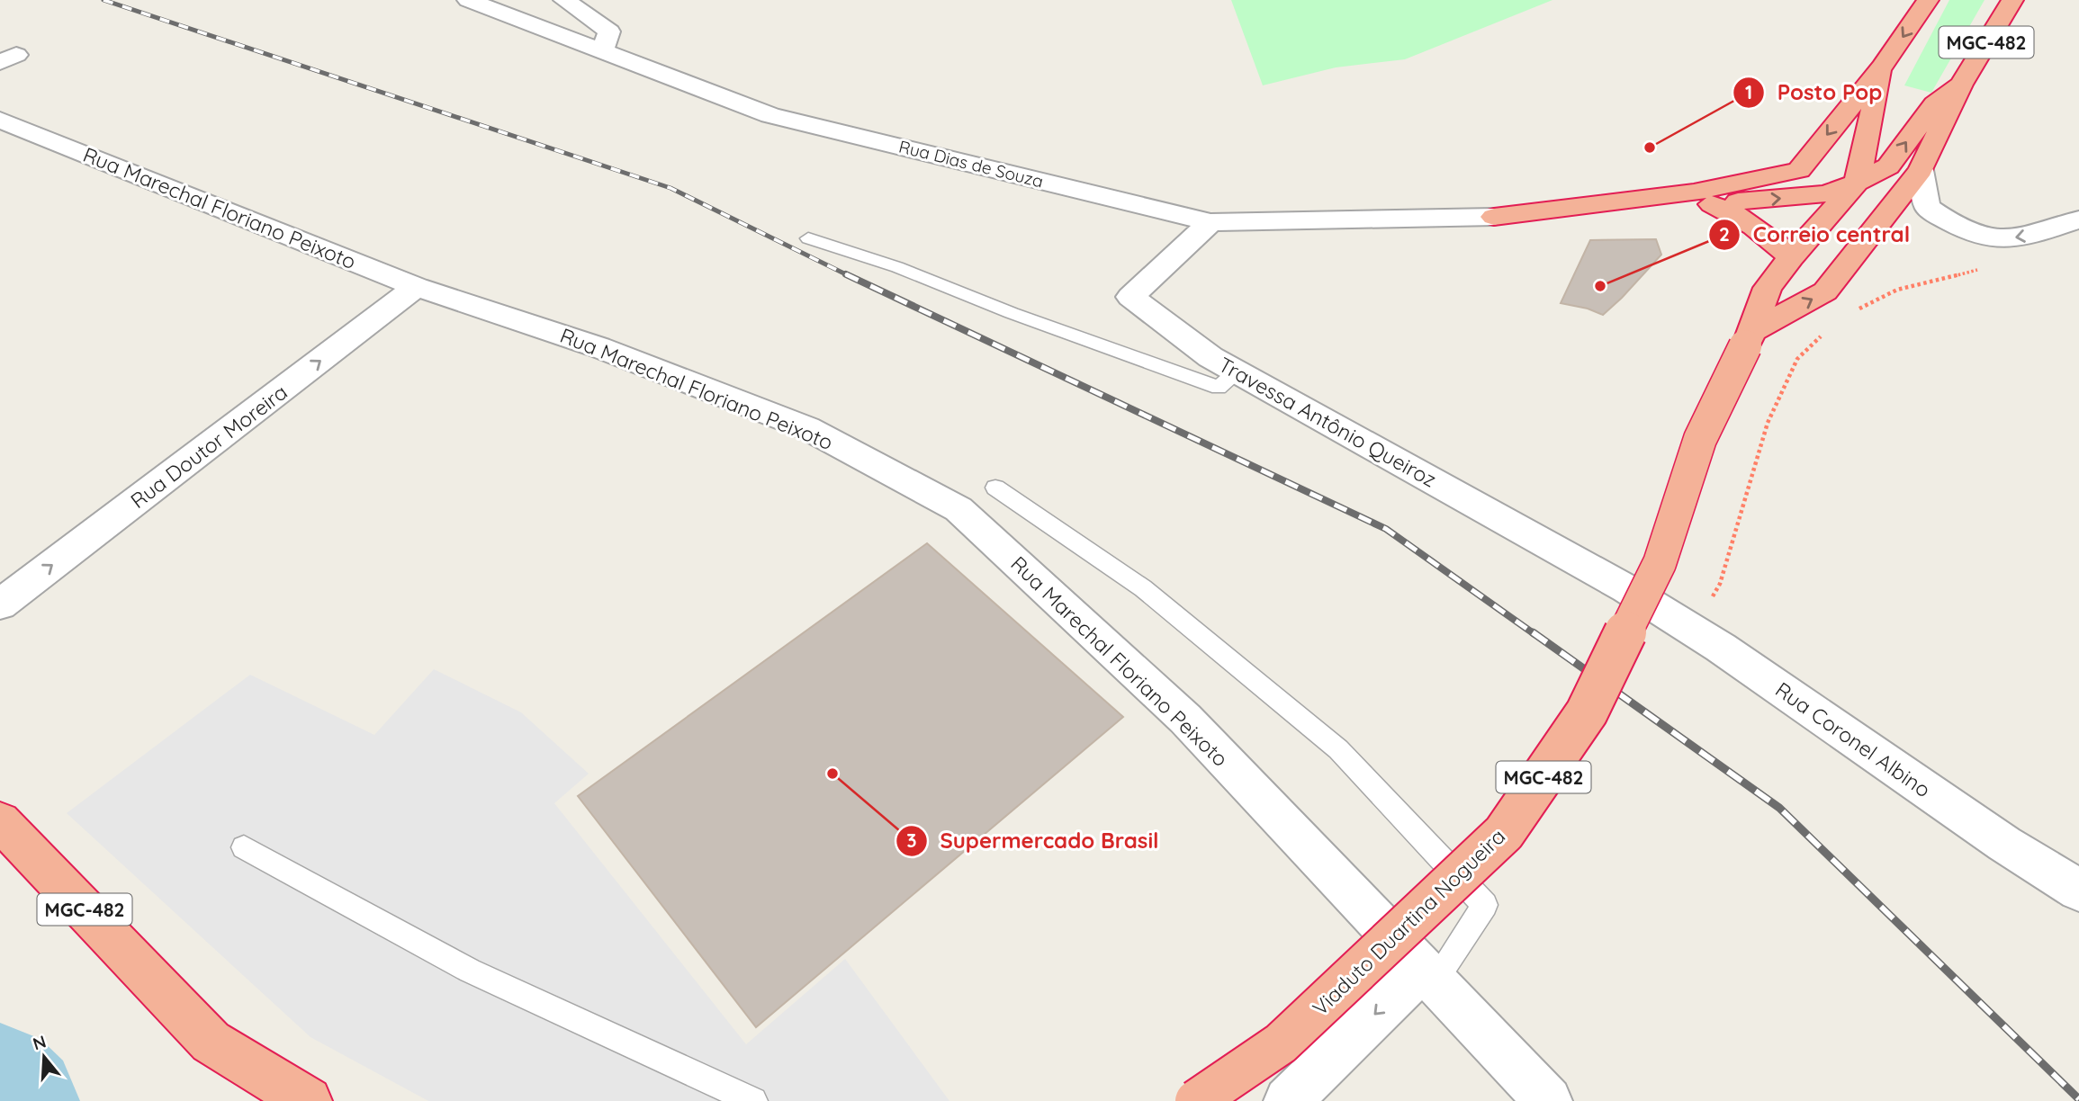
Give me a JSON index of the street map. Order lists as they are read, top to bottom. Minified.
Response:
{"streets":{"highway":["MGC-482","Viaduto Duartina Nogueira"],"street":["Rua Dias de Souza","Rua Marechal Floriano Peixoto","Travessa Antônio Queiroz","Rua Doutor Moreira","Rua Coronel Albino"]},"crossings":[["MGC-482","Viaduto Duartina Nogueira"],["Rua Dias de Souza","Travessa Antônio Queiroz"],["Rua Marechal Floriano Peixoto","Rua Doutor Moreira"],["Travessa Antônio Queiroz","Rua Coronel Albino"]],"one_way":["Rua Doutor Moreira"],"places":["Posto Pop","Correio central","Supermercado Brasil"],"north":"top"}
